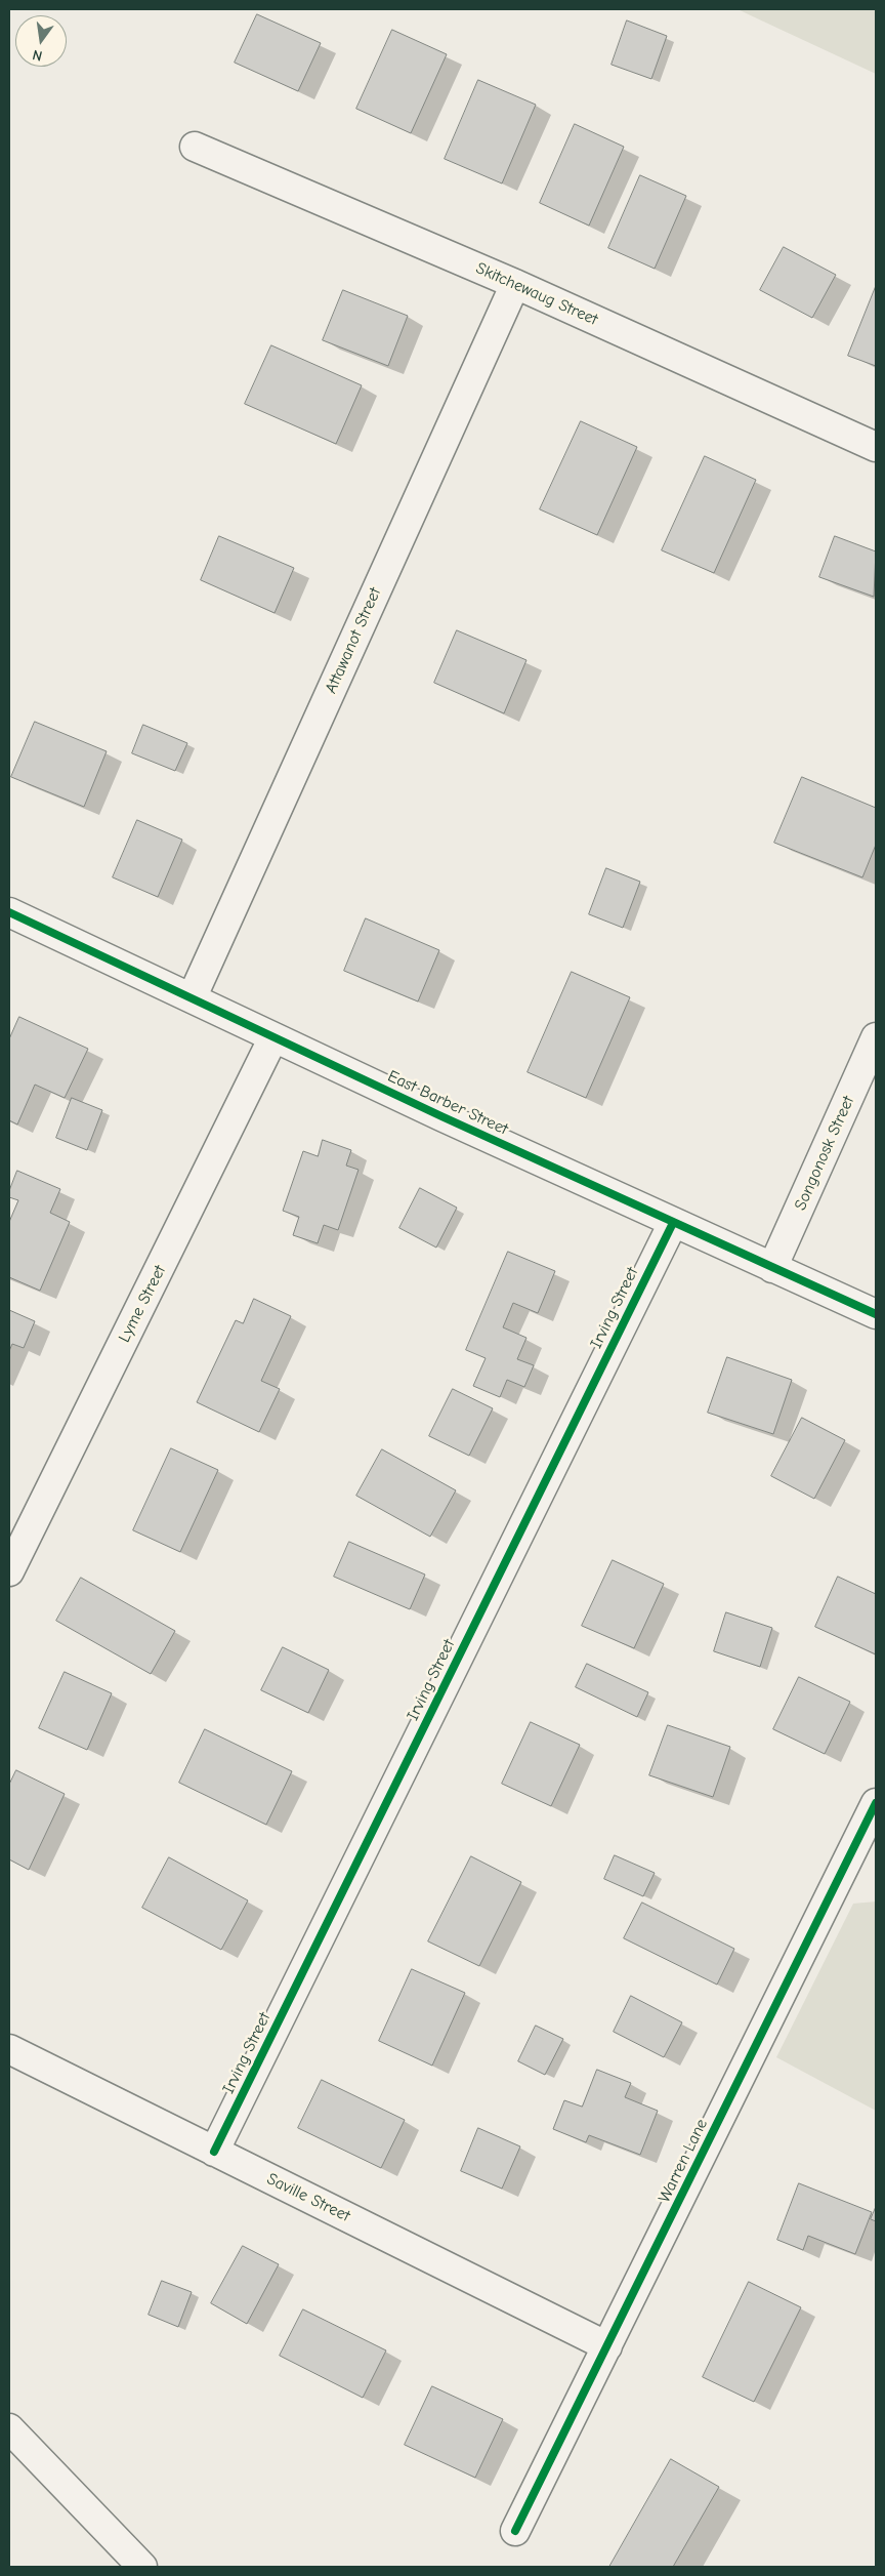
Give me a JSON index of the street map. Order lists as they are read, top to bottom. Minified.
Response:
{"streets":{"main road":["Skitchewaug Street","Attawanot Street","East Barber Street","Songonosk Street","Lyme Street","Irving Street","Warren Lane","Saville Street"]},"crossings":[["Skitchewaug Street","Attawanot Street"],["Attawanot Street","East Barber Street"],["East Barber Street","Songonosk Street"],["East Barber Street","Lyme Street"],["East Barber Street","Irving Street"],["Irving Street","Saville Street"],["Warren Lane","Saville Street"]],"north":"bottom"}
